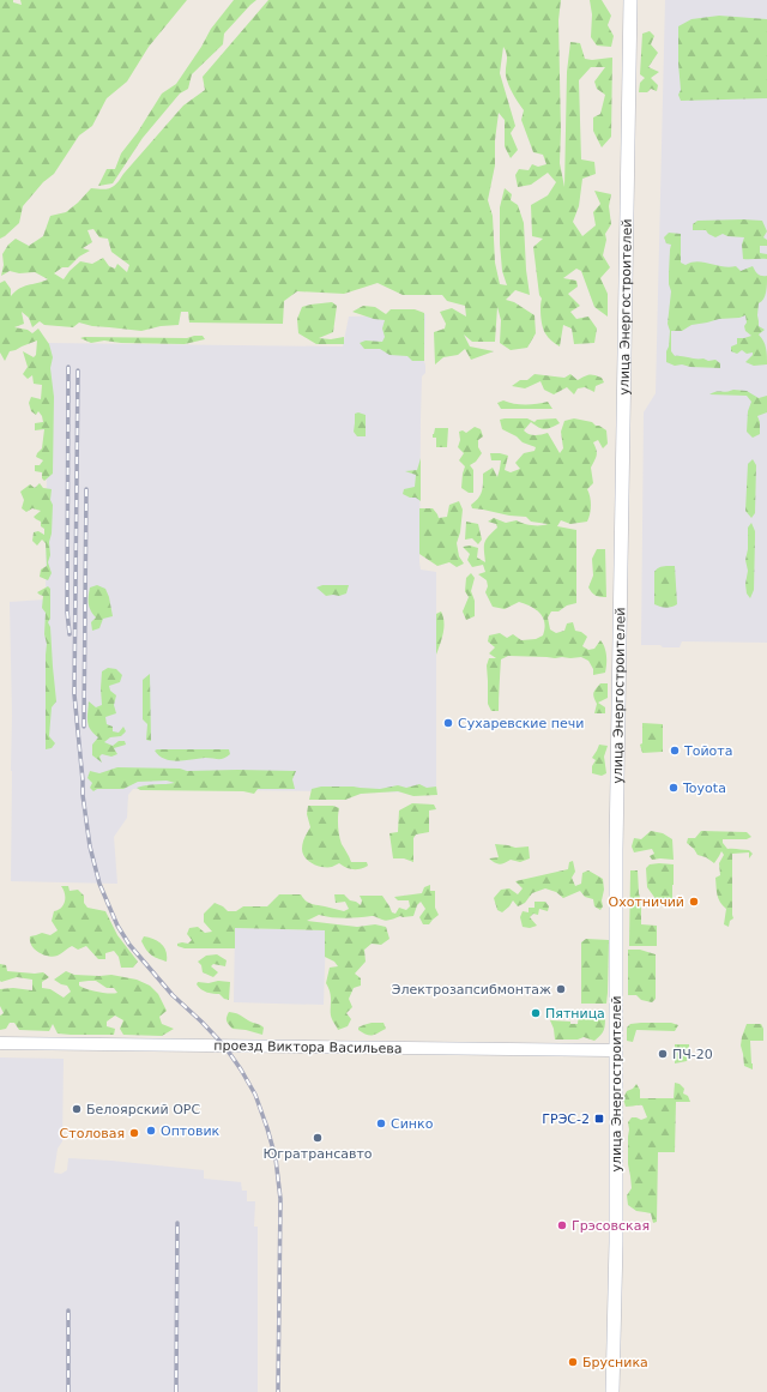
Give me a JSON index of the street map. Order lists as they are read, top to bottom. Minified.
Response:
{"streets":{"main road":["улица Энергостроителей"],"street":["проезд Виктора Васильева"]},"crossings":[["улица Энергостроителей","проезд Виктора Васильева"]],"places":{"other":["Сухаревские печи","Тойота","Toyota","Охотничий","Электрозапсибмонтаж","Пятница","ПЧ-20","Белоярский ОРС","Синко","Оптовик","Столовая","Югратрансавто","Грэсовская","Брусника"],"transit":["ГРЭС-2"]}}
